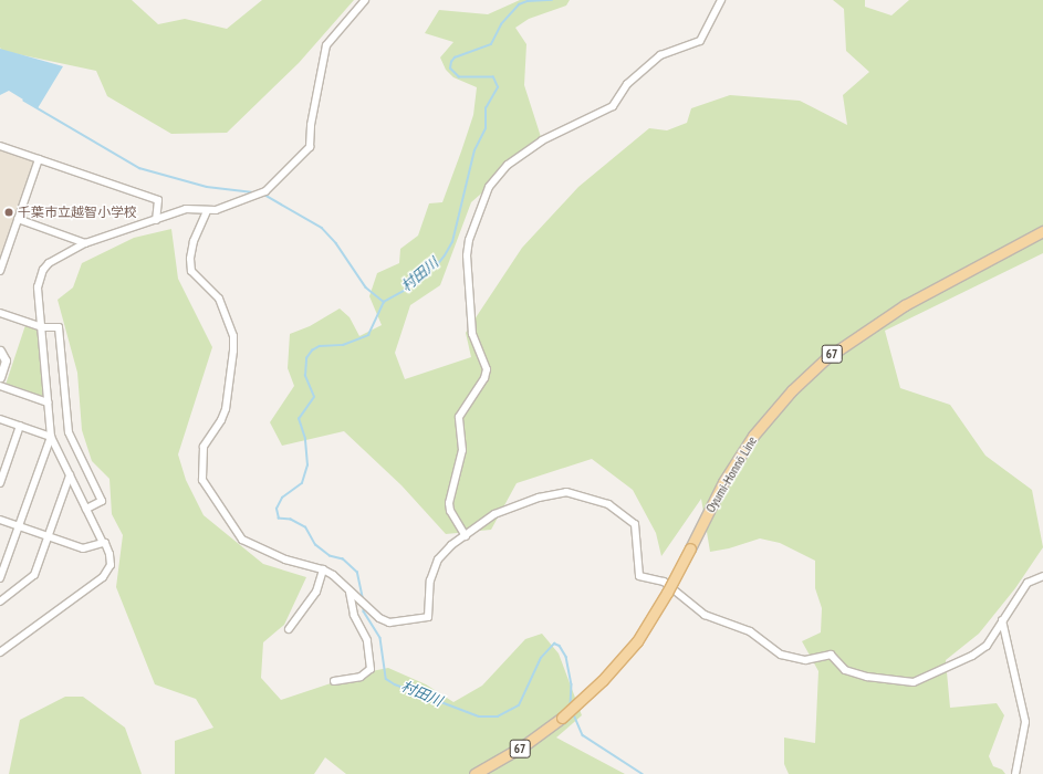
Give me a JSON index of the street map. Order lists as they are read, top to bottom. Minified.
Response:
{"streets":{"main road":["67","Oyumi-Honnō Line"]},"water":["村田川"],"places":["千葉市立越智小学校"]}
